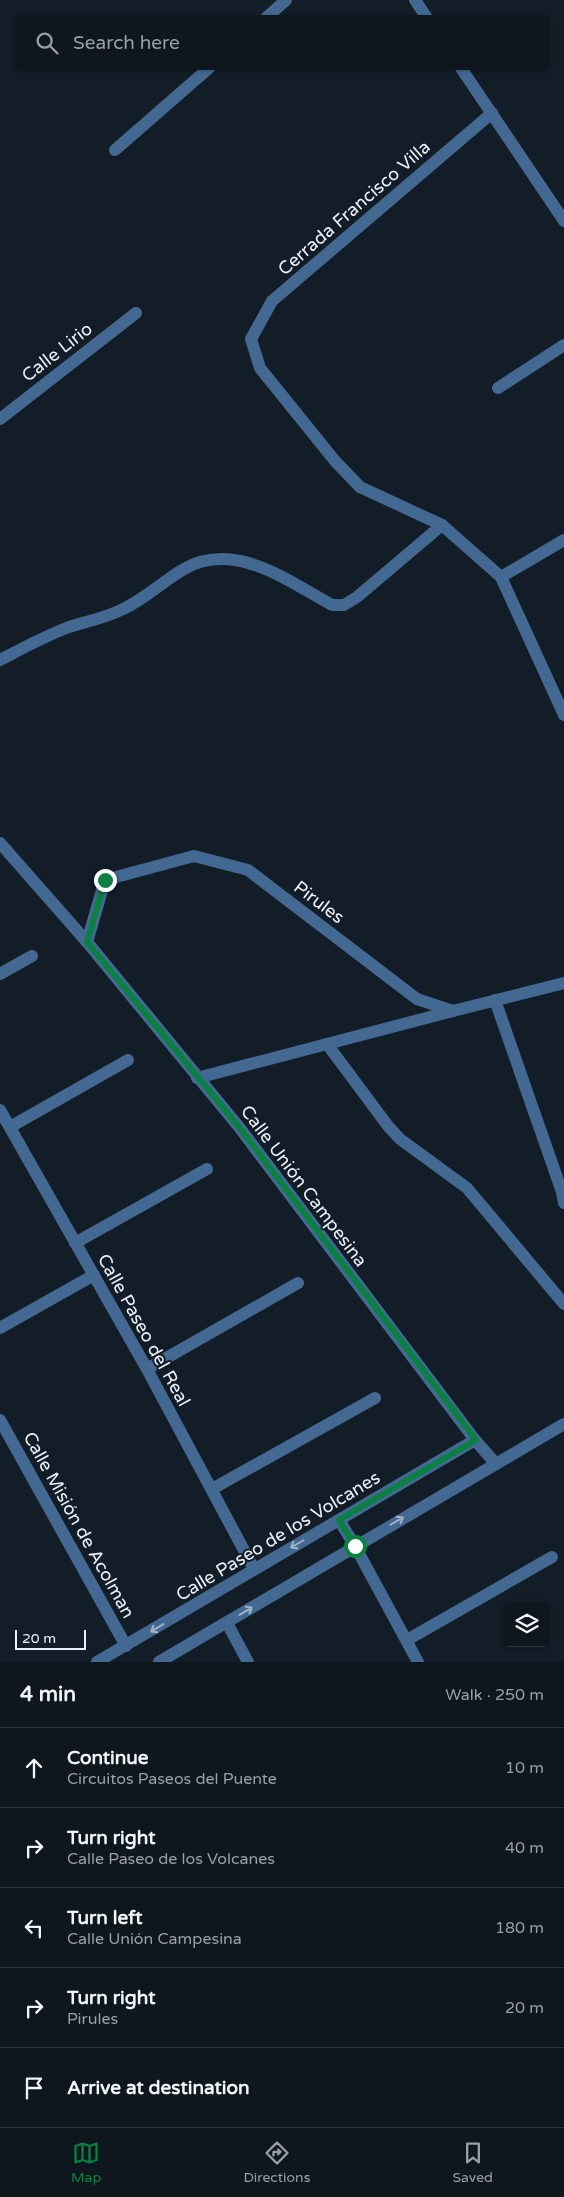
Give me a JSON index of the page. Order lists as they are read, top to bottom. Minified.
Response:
{"streets":{"street":["Cerrada Francisco Villa","Calle Lirio","Pirules","Calle Unión Campesina","Calle Paseo del Real","Calle Misión de Acolman","Calle Paseo de los Volcanes"]},"crossings":[["Pirules","Calle Unión Campesina"],["Calle Unión Campesina","Calle Paseo de los Volcanes"],["Calle Paseo del Real","Calle Paseo de los Volcanes"],["Calle Misión de Acolman","Calle Paseo de los Volcanes"]],"scale_bar":"20 m","page":{"search":"Search here","scale":"20 m","heading":["4 min","Walk · 250 m"],"list":[["Continue","Circuitos Paseos del Puente","10 m"],["Turn right","Calle Paseo de los Volcanes","40 m"],["Turn left","Calle Unión Campesina","180 m"],["Turn right","Pirules","20 m"],"Arrive at destination"],"nav":["Map","Directions","Saved"]}}
